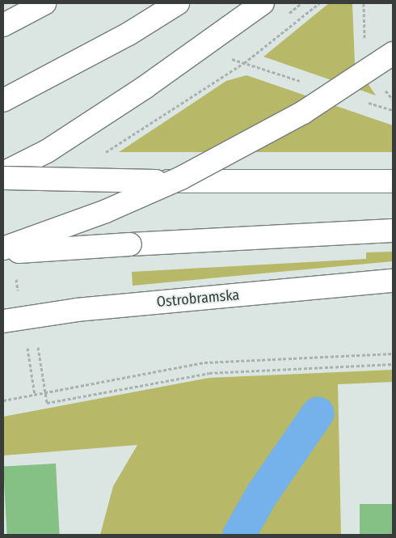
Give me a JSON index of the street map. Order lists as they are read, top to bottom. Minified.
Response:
{"streets":{"main road":["Ostrobramska"]}}
